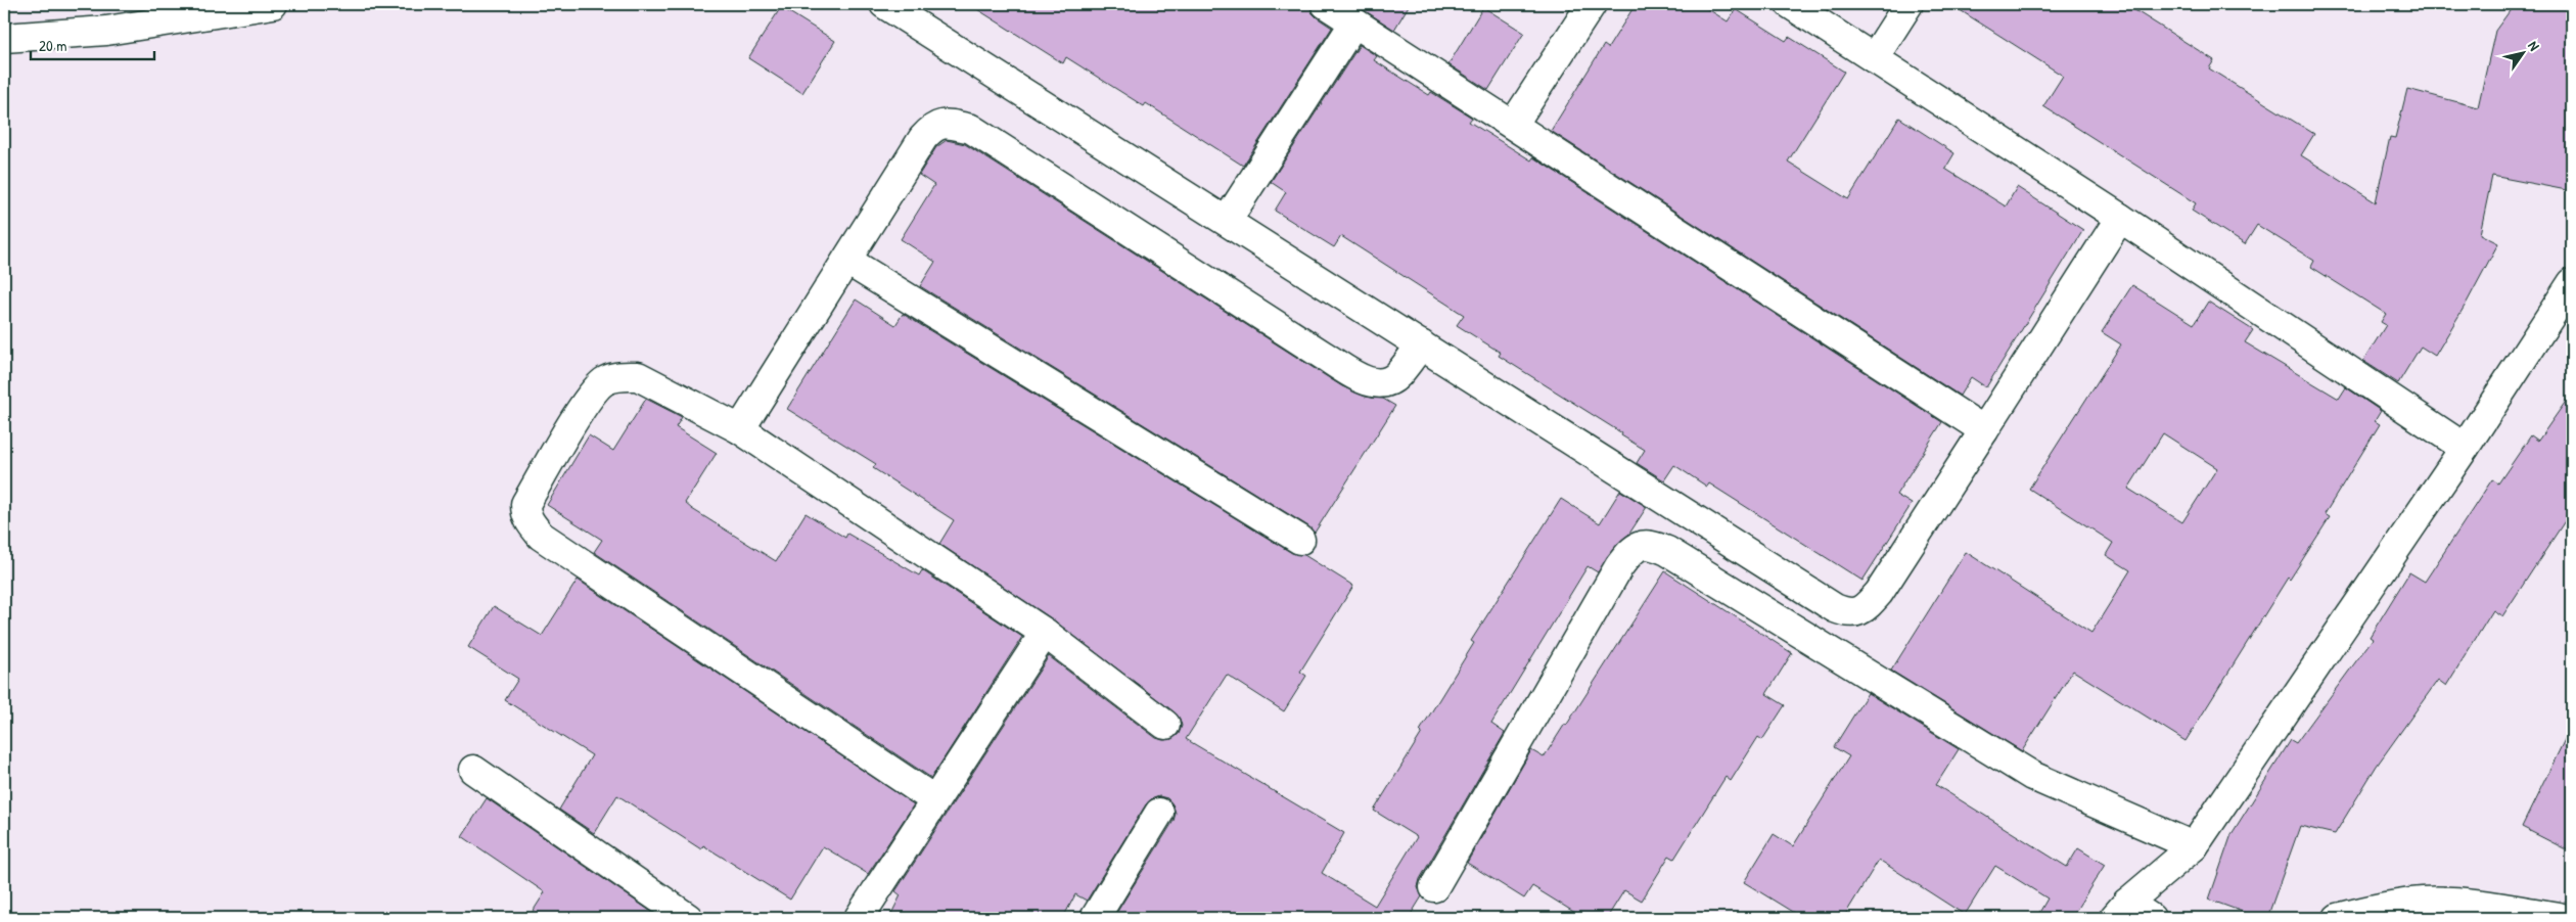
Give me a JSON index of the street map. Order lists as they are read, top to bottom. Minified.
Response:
{"scale_bar":"20 m","north":"top right"}
